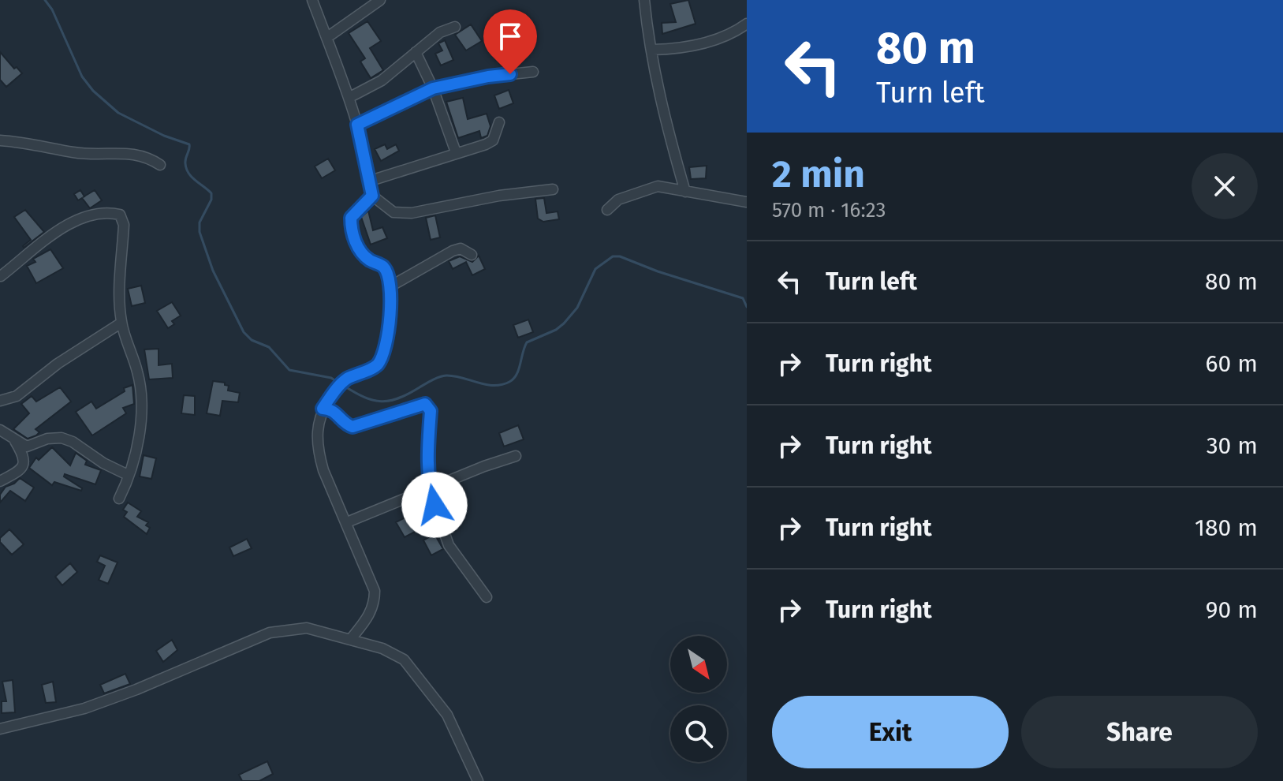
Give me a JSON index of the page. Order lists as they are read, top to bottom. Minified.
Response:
{"north":"bottom right","page":{"turn":["80 m","Turn left"],"heading":["2 min","570 m · 16:23"],"list":[{"name":"Turn left","value":"80 m"},{"name":"Turn right","value":"60 m"},{"name":"Turn right","value":"30 m"},{"name":"Turn right","value":"180 m"},{"name":"Turn right","value":"90 m"}],"buttons":["Exit","Share"]}}
